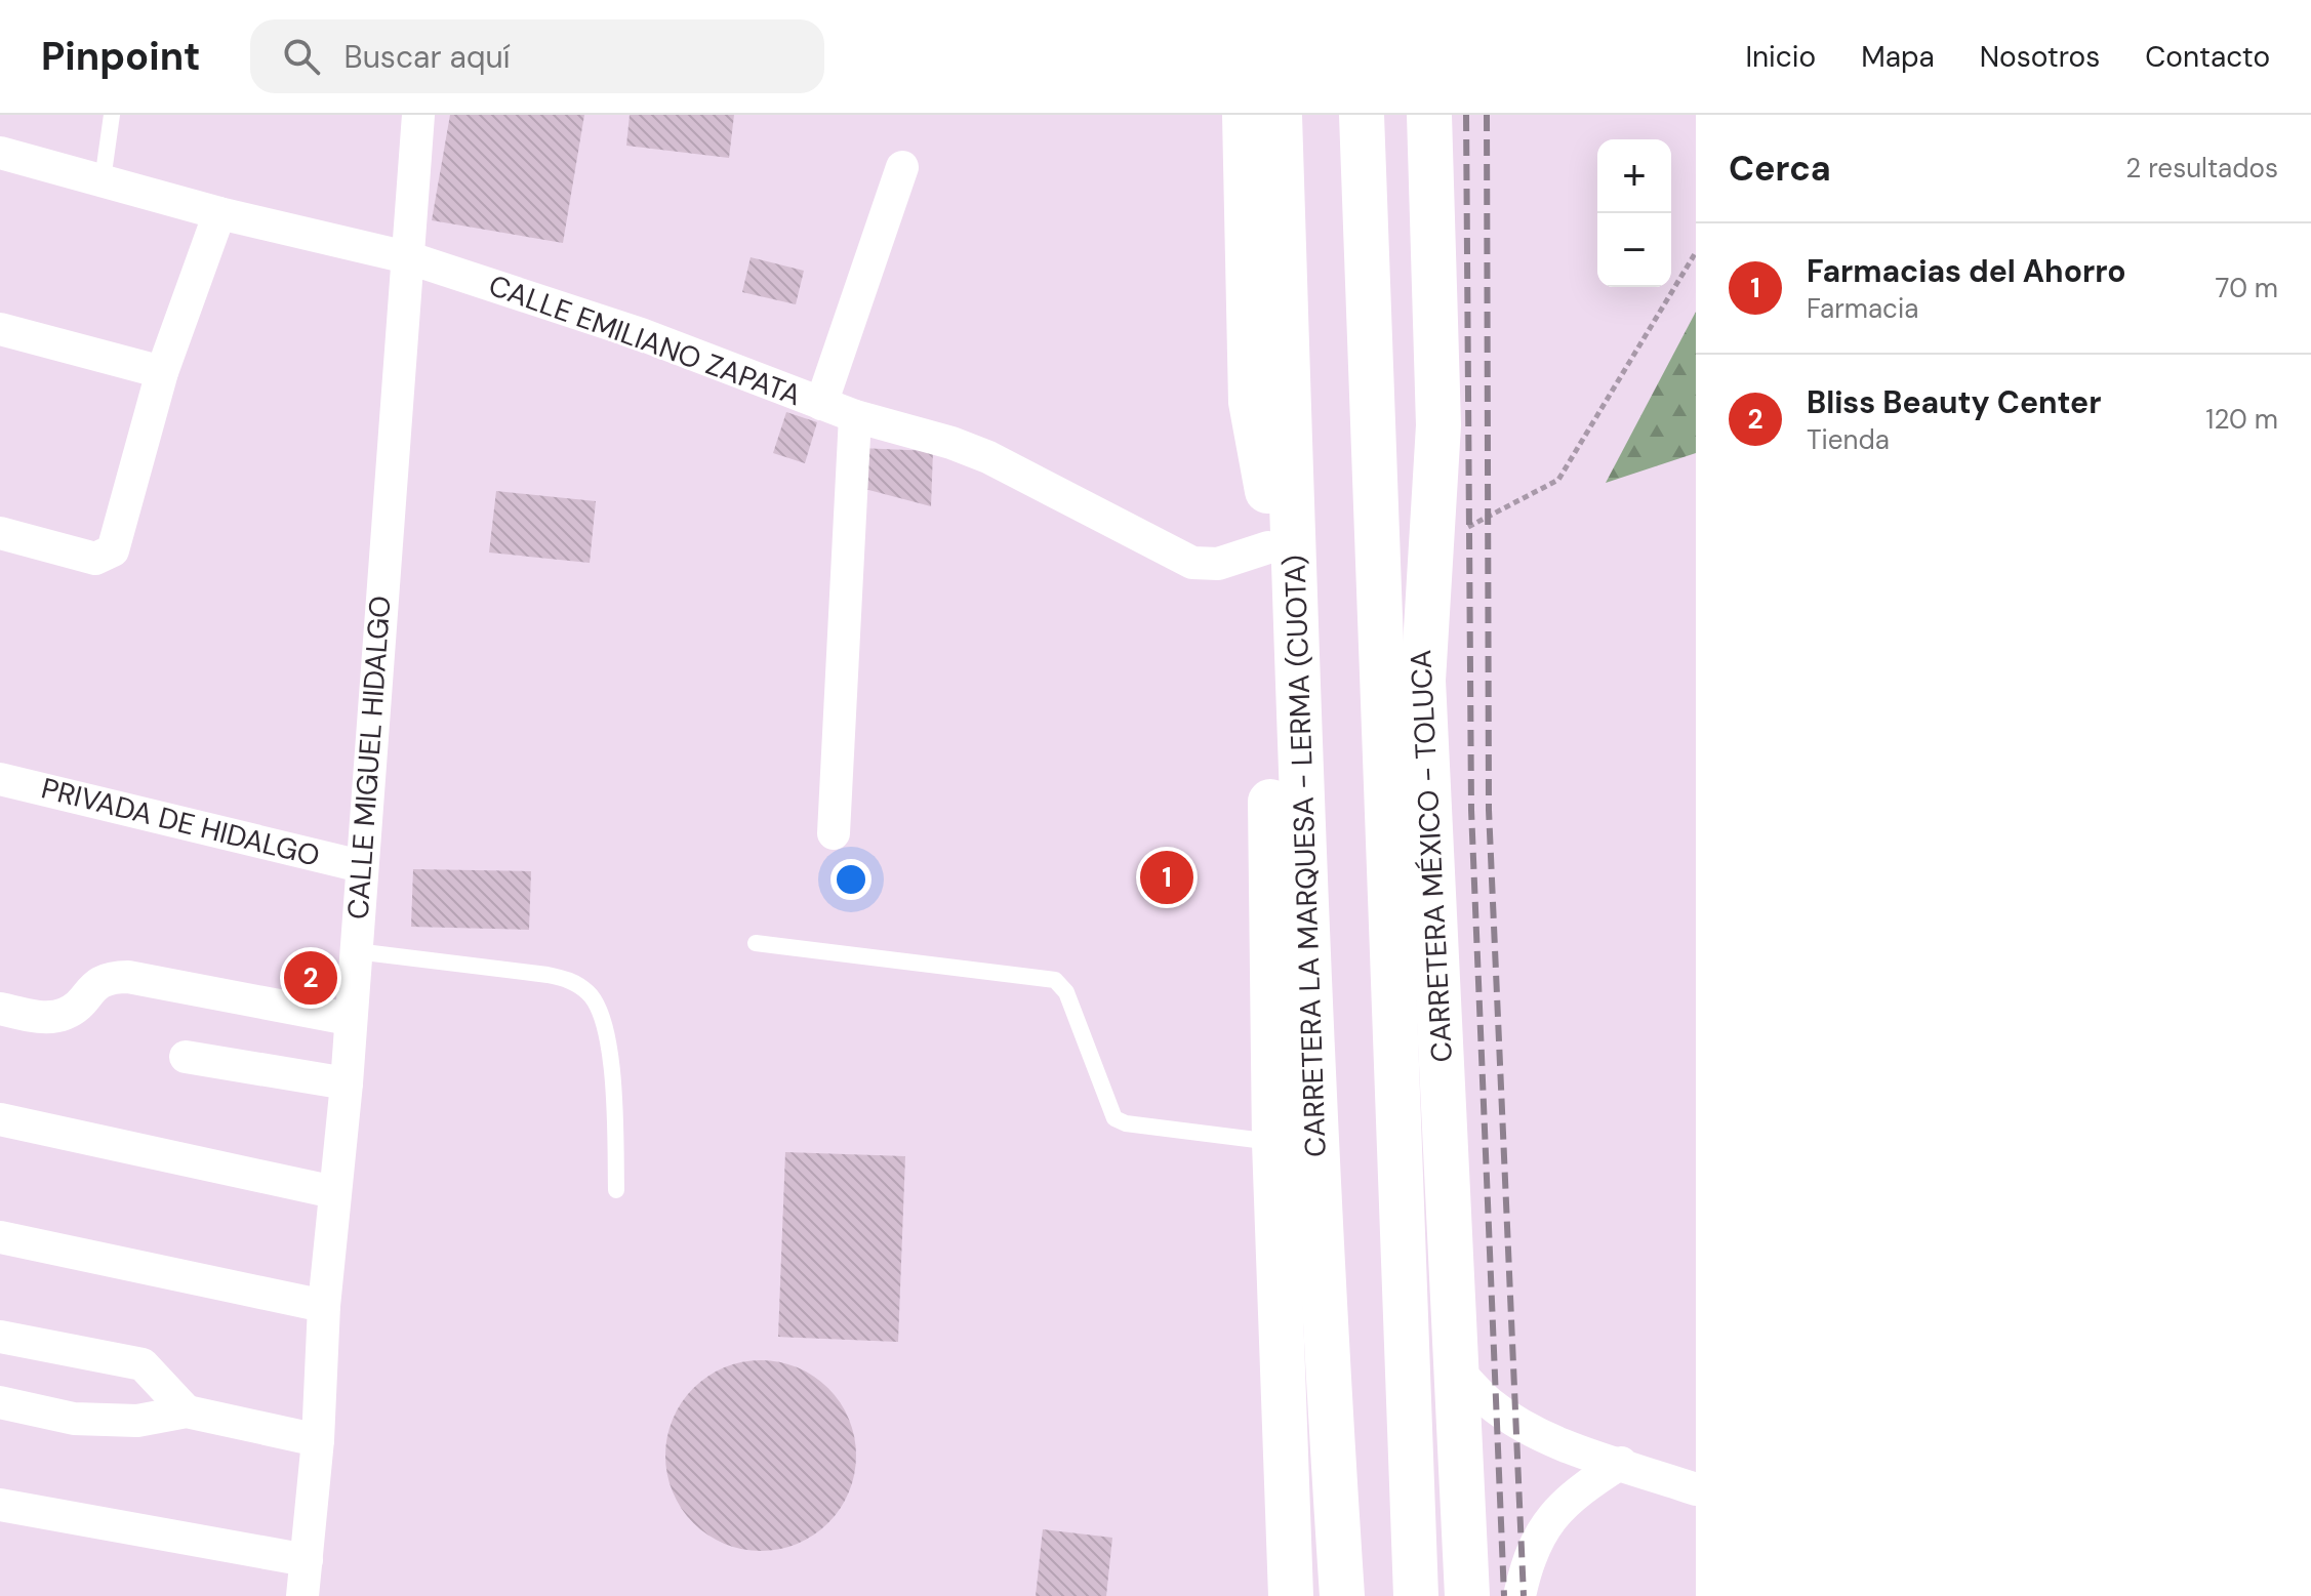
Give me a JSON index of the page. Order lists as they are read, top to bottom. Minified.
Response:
{"streets":{"main road":["CARRETERA LA MARQUESA - LERMA (CUOTA)","CARRETERA MÉXICO - TOLUCA"],"street":["CALLE EMILIANO ZAPATA","CALLE MIGUEL HIDALGO","PRIVADA DE HIDALGO"]},"crossings":[["CALLE EMILIANO ZAPATA","CALLE MIGUEL HIDALGO"],["CALLE MIGUEL HIDALGO","PRIVADA DE HIDALGO"]],"page":{"header":"Pinpoint","search":"Buscar aquí","nav":["Inicio","Mapa","Nosotros","Contacto"],"heading":["Cerca","2 resultados"],"map_buttons":["+","−"],"list":[{"mark":"1","name":"Farmacias del Ahorro","note":"Farmacia","value":"70 m"},{"mark":"2","name":"Bliss Beauty Center","note":"Tienda","value":"120 m"}],"pins":["1","2"]}}
